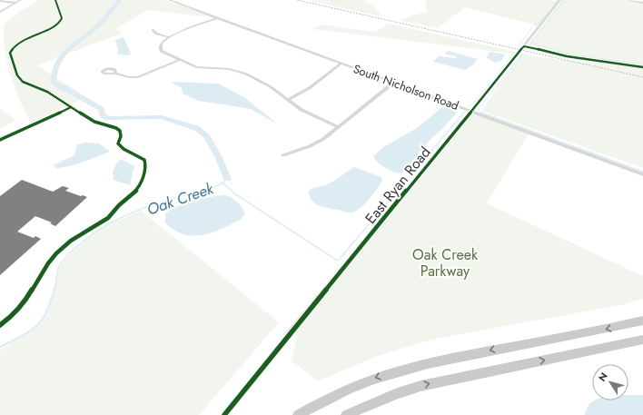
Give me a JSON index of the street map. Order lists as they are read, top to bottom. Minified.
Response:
{"streets":{"street":["South Nicholson Road","East Ryan Road"]},"crossings":[["South Nicholson Road","East Ryan Road"]],"water":["Oak Creek"],"parks":["Oak Creek Parkway"],"north":"top left"}
